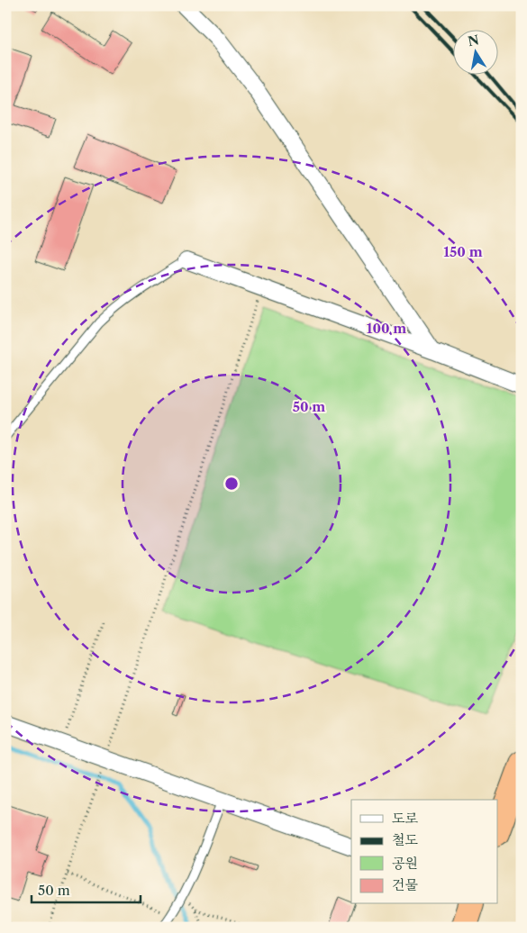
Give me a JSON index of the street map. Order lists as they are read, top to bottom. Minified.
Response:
{"legend":["도로","철도","공원","건물"],"scale_bar":"50 m","north":"top","rings":["150 m","100 m","50 m"]}
